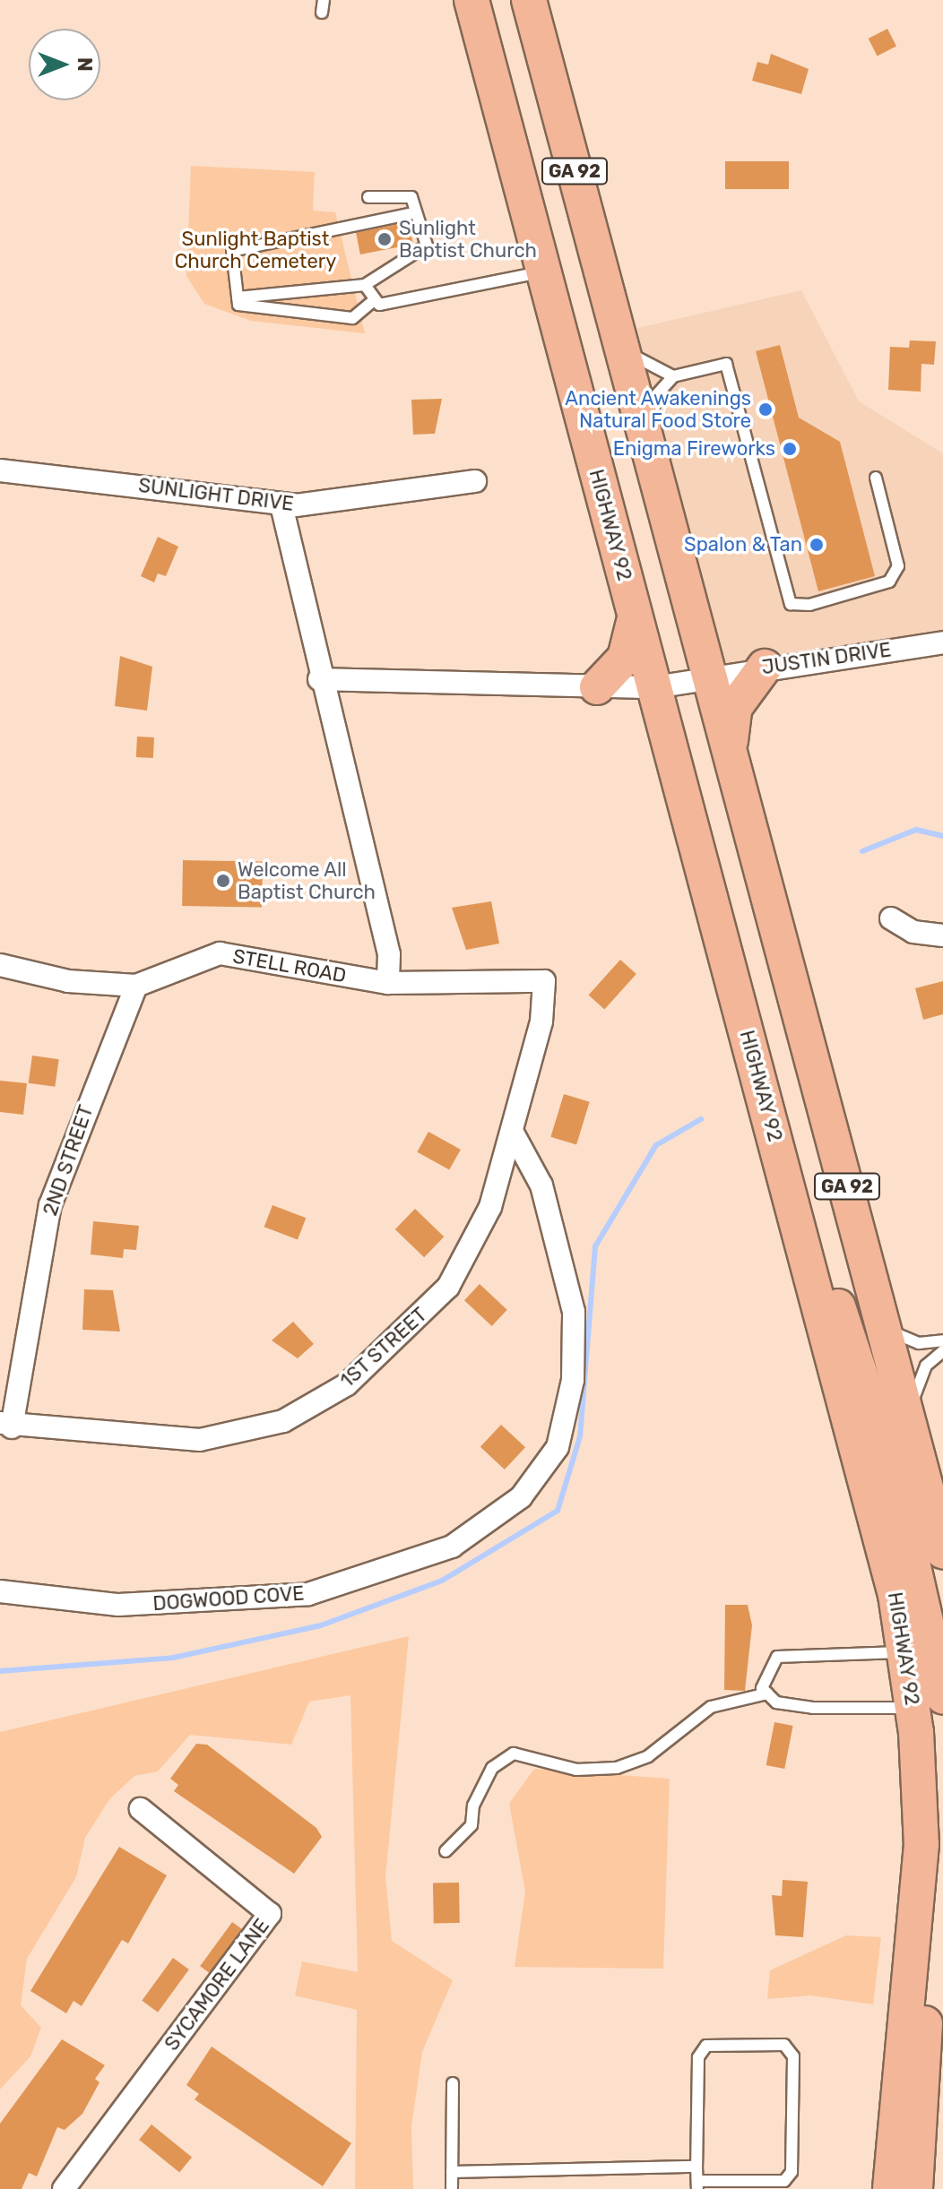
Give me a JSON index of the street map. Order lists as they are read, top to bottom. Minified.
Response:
{"streets":{"main road":["GA 92","HIGHWAY 92"],"street":["SUNLIGHT DRIVE","JUSTIN DRIVE","STELL ROAD","2ND STREET","1ST STREET","DOGWOOD COVE","SYCAMORE LANE"]},"crossings":[["GA 92","JUSTIN DRIVE"],["STELL ROAD","2ND STREET"],["STELL ROAD","1ST STREET"],["2ND STREET","1ST STREET"],["1ST STREET","DOGWOOD COVE"]],"parks":["Sunlight Baptist Church Cemetery"],"places":["Sunlight Baptist Church","Ancient Awakenings Natural Food Store","Enigma Fireworks","Spalon & Tan","Welcome All Baptist Church"],"north":"right"}
